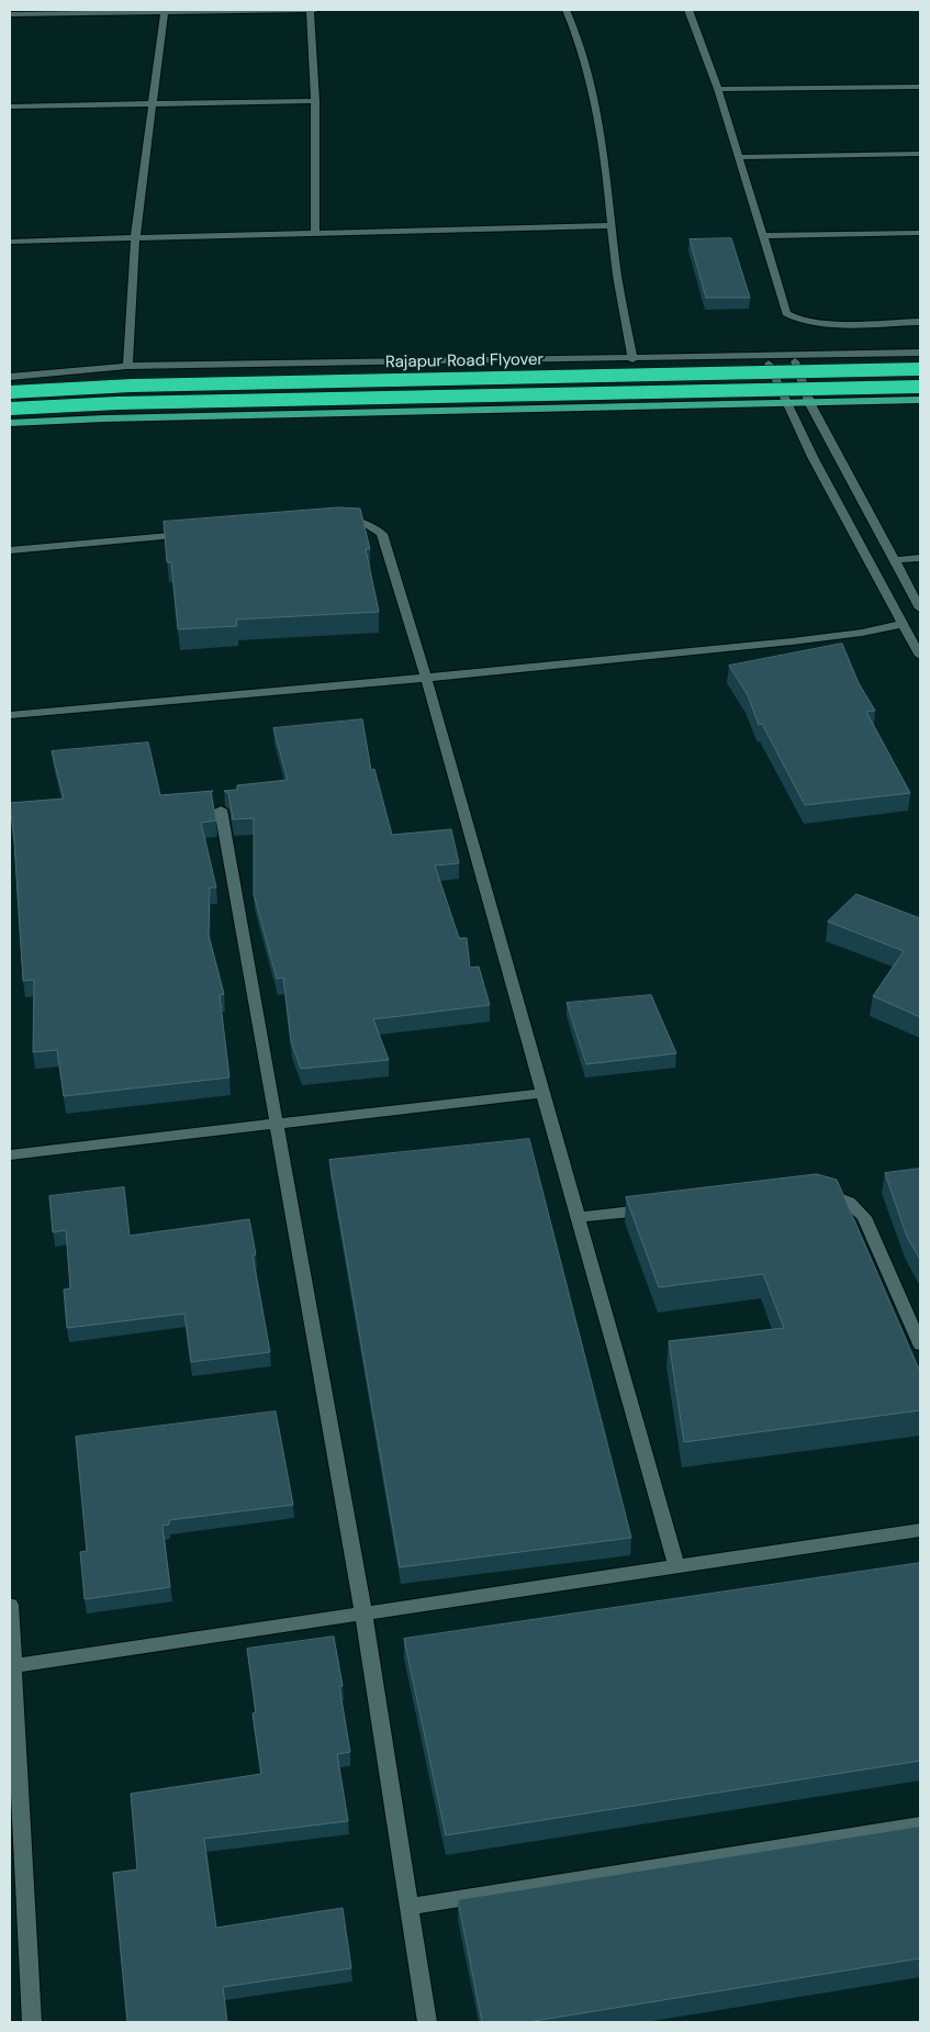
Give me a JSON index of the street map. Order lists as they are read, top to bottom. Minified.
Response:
{"streets":{"highway":["Rajapur Road Flyover"]}}
